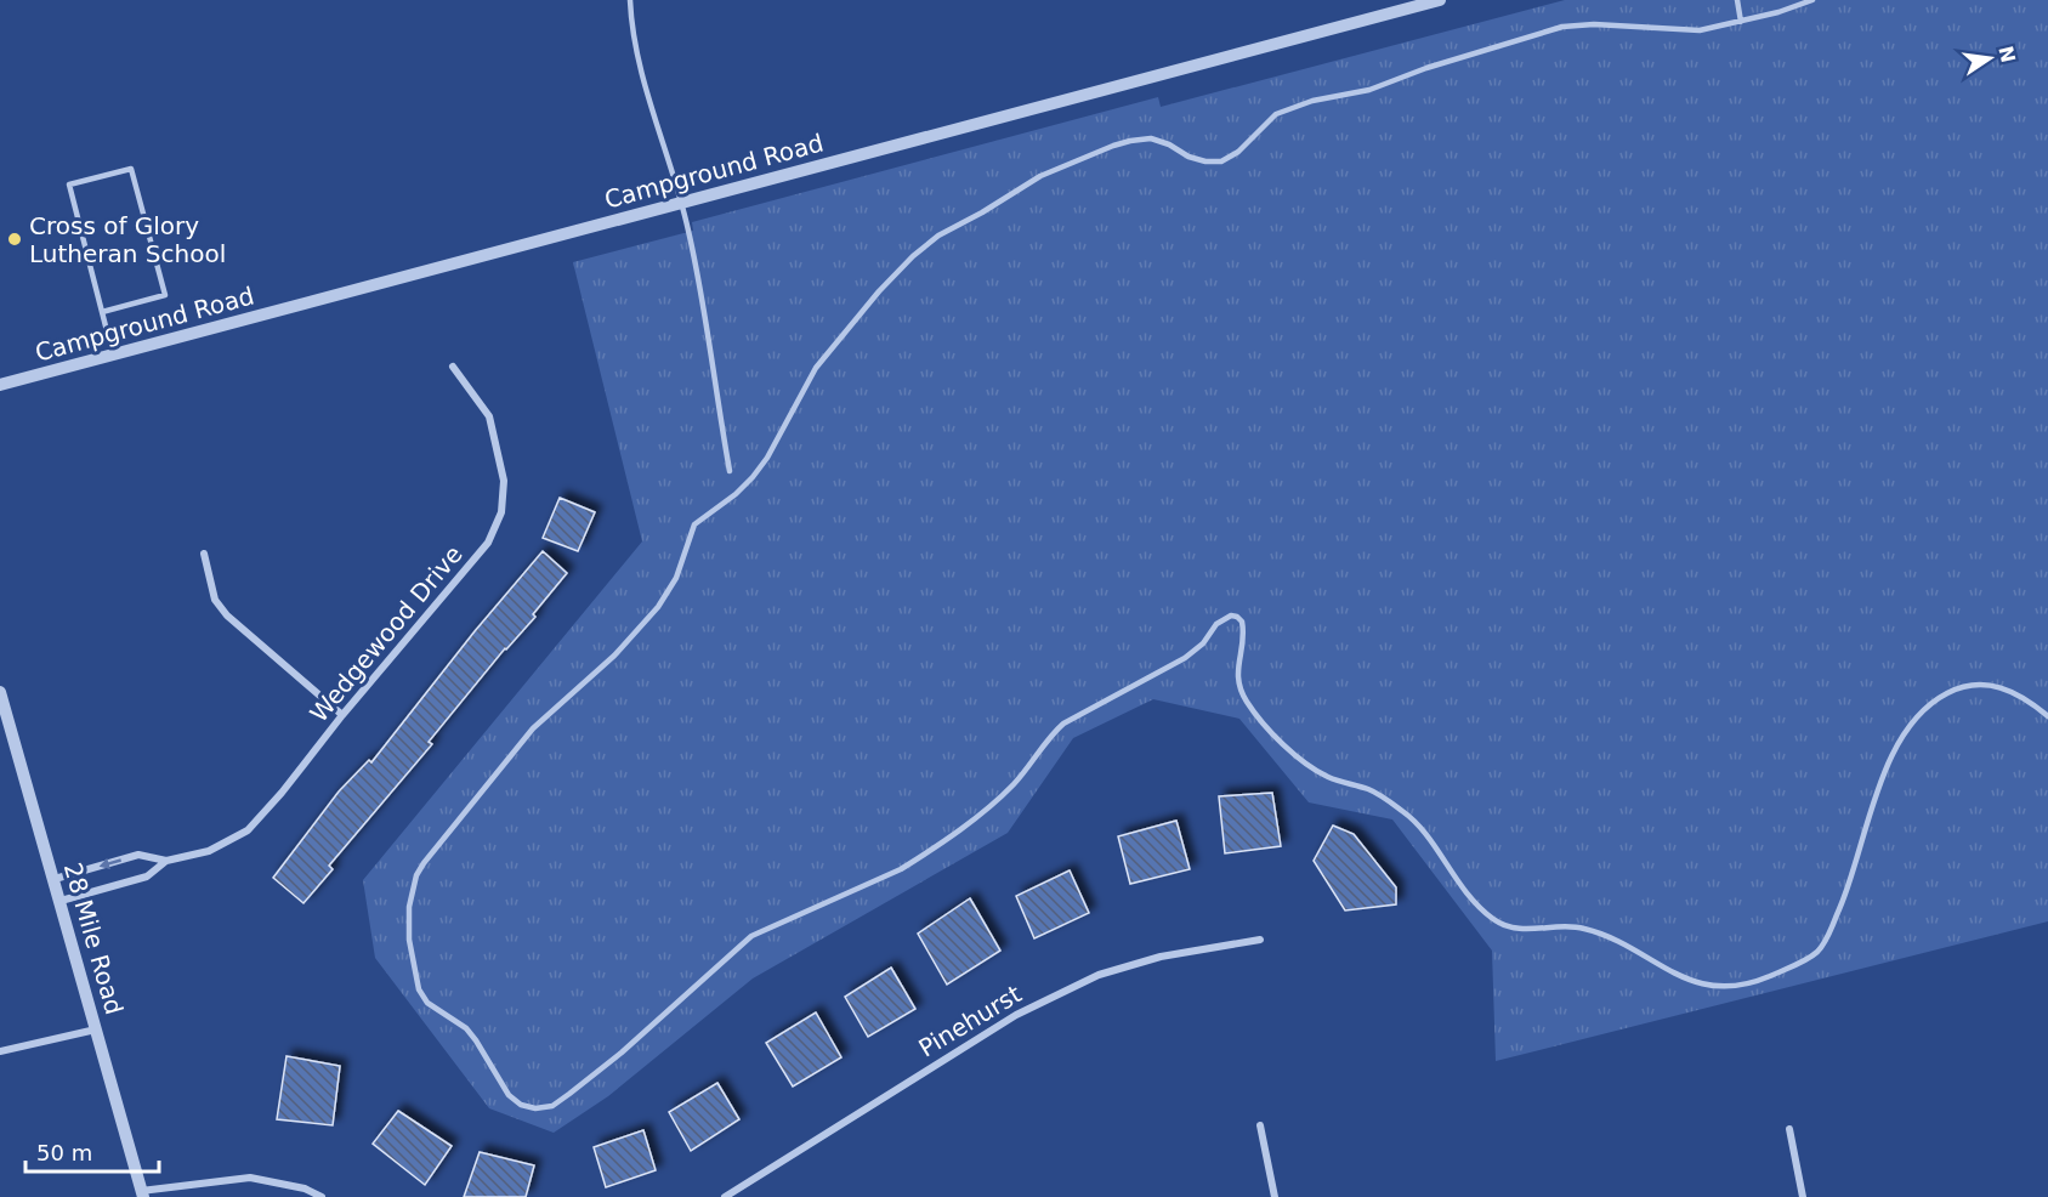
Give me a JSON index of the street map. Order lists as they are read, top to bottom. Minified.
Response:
{"streets":{"street":["Campground Road","Wedgewood Drive","28 Mile Road","Pinehurst"]},"crossings":[["Wedgewood Drive","28 Mile Road"]],"places":["Cross of Glory Lutheran School"],"scale_bar":"50 m","north":"right"}
